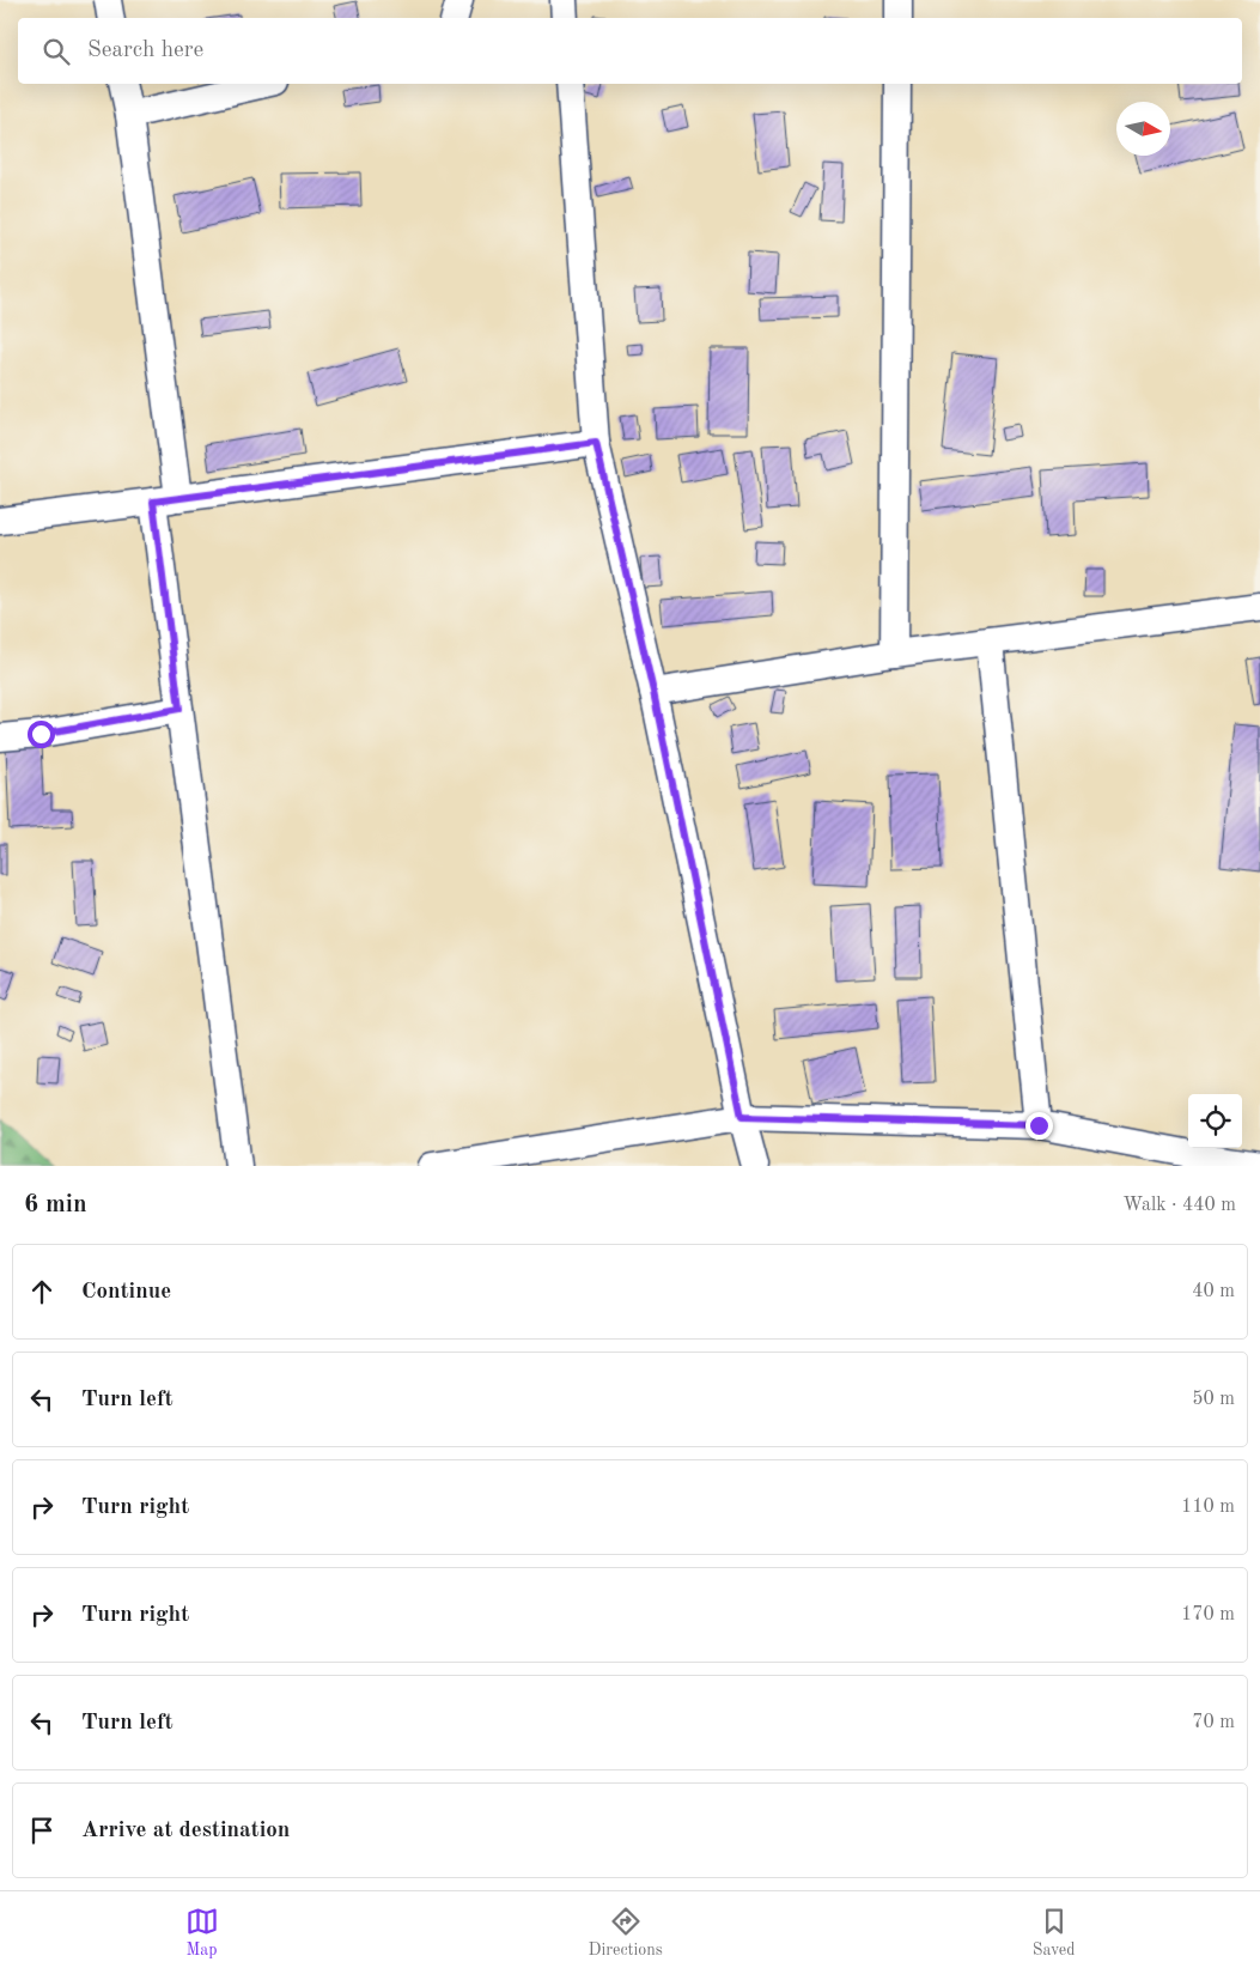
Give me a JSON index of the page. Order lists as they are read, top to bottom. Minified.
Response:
{"north":"right","page":{"search":"Search here","heading":["6 min","Walk · 440 m"],"list":[["Continue","40 m"],["Turn left","50 m"],["Turn right","110 m"],["Turn right","170 m"],["Turn left","70 m"],"Arrive at destination"],"nav":["Map","Directions","Saved"]}}
